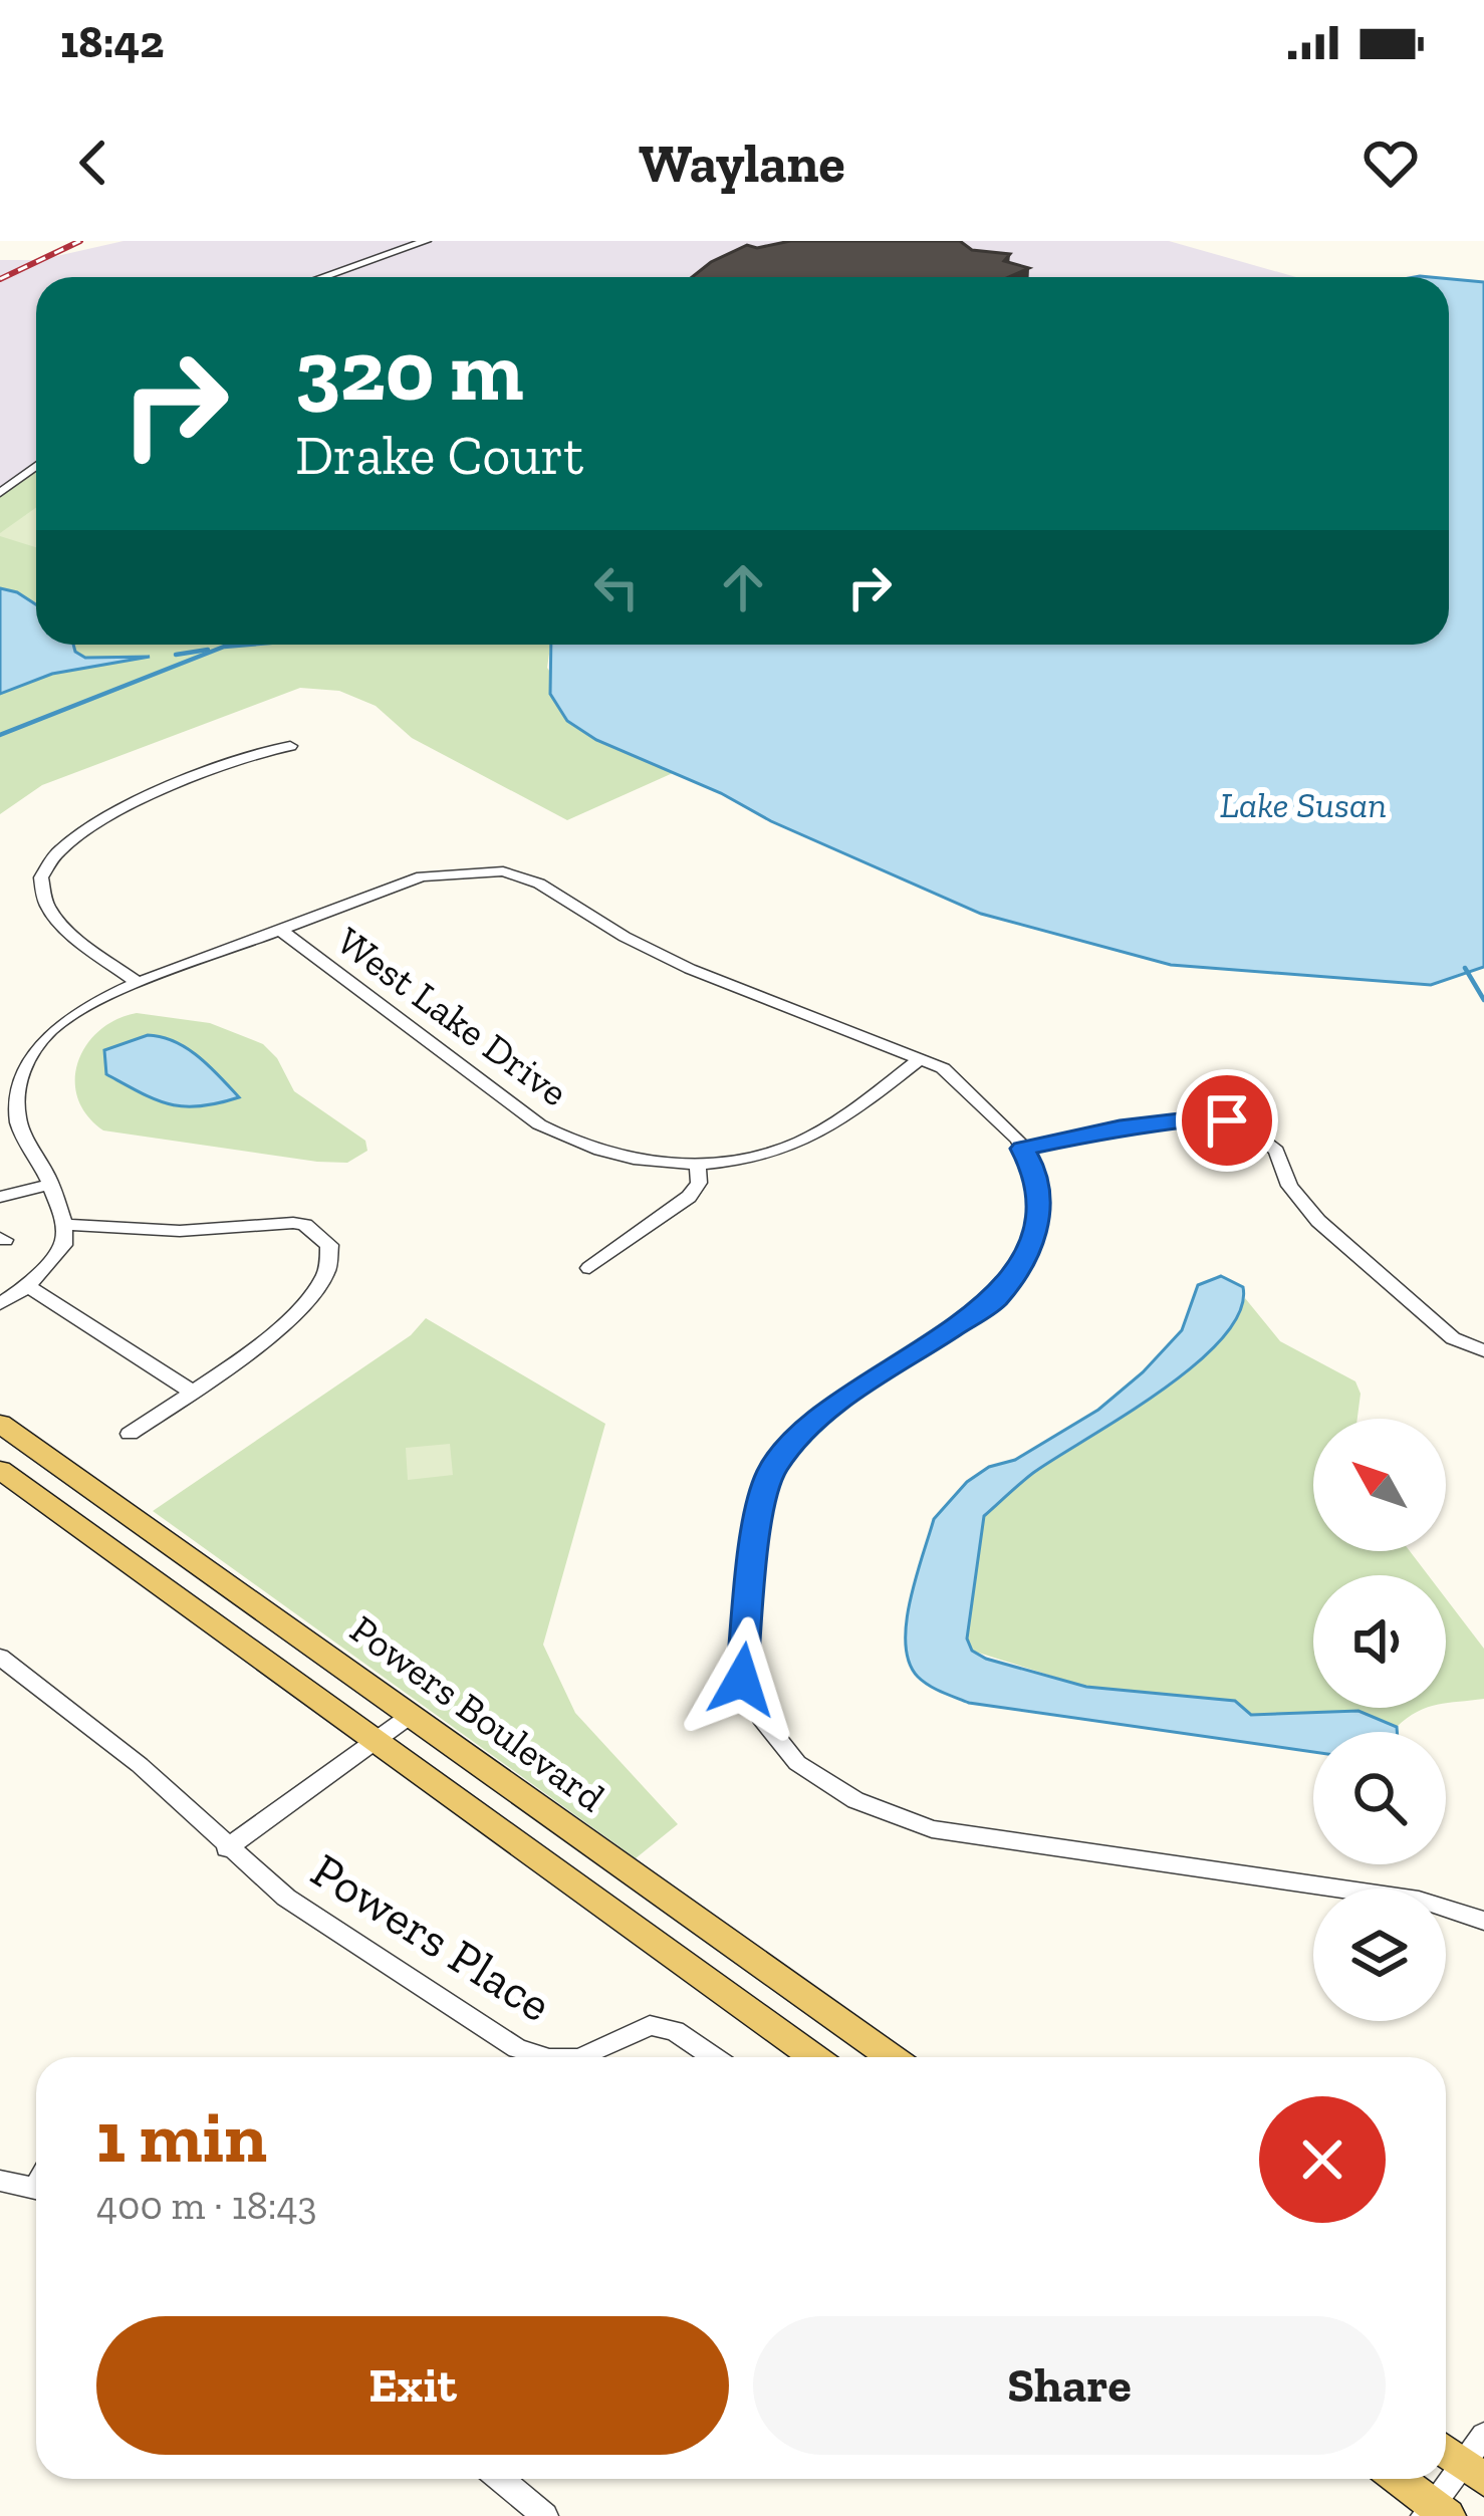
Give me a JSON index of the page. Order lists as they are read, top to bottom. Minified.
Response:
{"streets":{"main road":["Powers Boulevard"],"street":["West Lake Drive","Powers Place"]},"crossings":[["Powers Boulevard","Powers Place"]],"water":["Lake Susan"],"north":"top left","page":{"status":"18:42","header":"Waylane","turn":["320 m","Drake Court"],"heading":["1 min","400 m · 18:43"],"buttons":["Exit","Share"]}}
